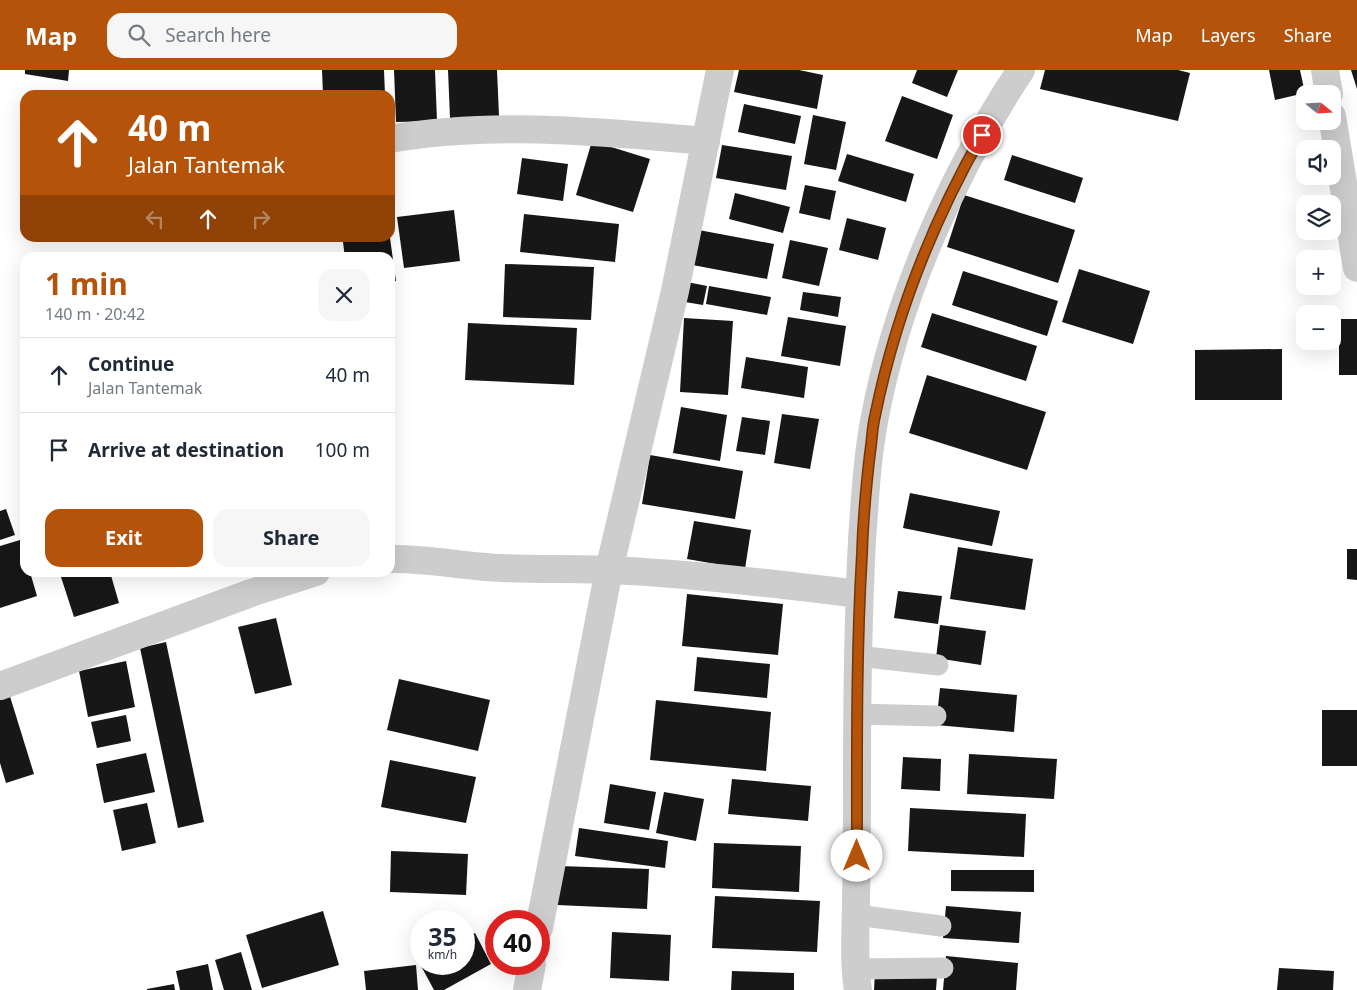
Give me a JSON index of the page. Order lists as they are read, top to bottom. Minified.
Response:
{"north":"right","page":{"header":"Map","search":"Search here","nav":["Map","Layers","Share"],"map_buttons":["+","−"],"turn":["40 m","Jalan Tantemak"],"heading":["1 min","140 m · 20:42"],"list":[{"name":"Continue","note":"Jalan Tantemak","value":"40 m"},{"name":"Arrive at destination","value":"100 m"}],"buttons":["Exit","Share"],"speed":"35 km/h","limit":"40"}}
